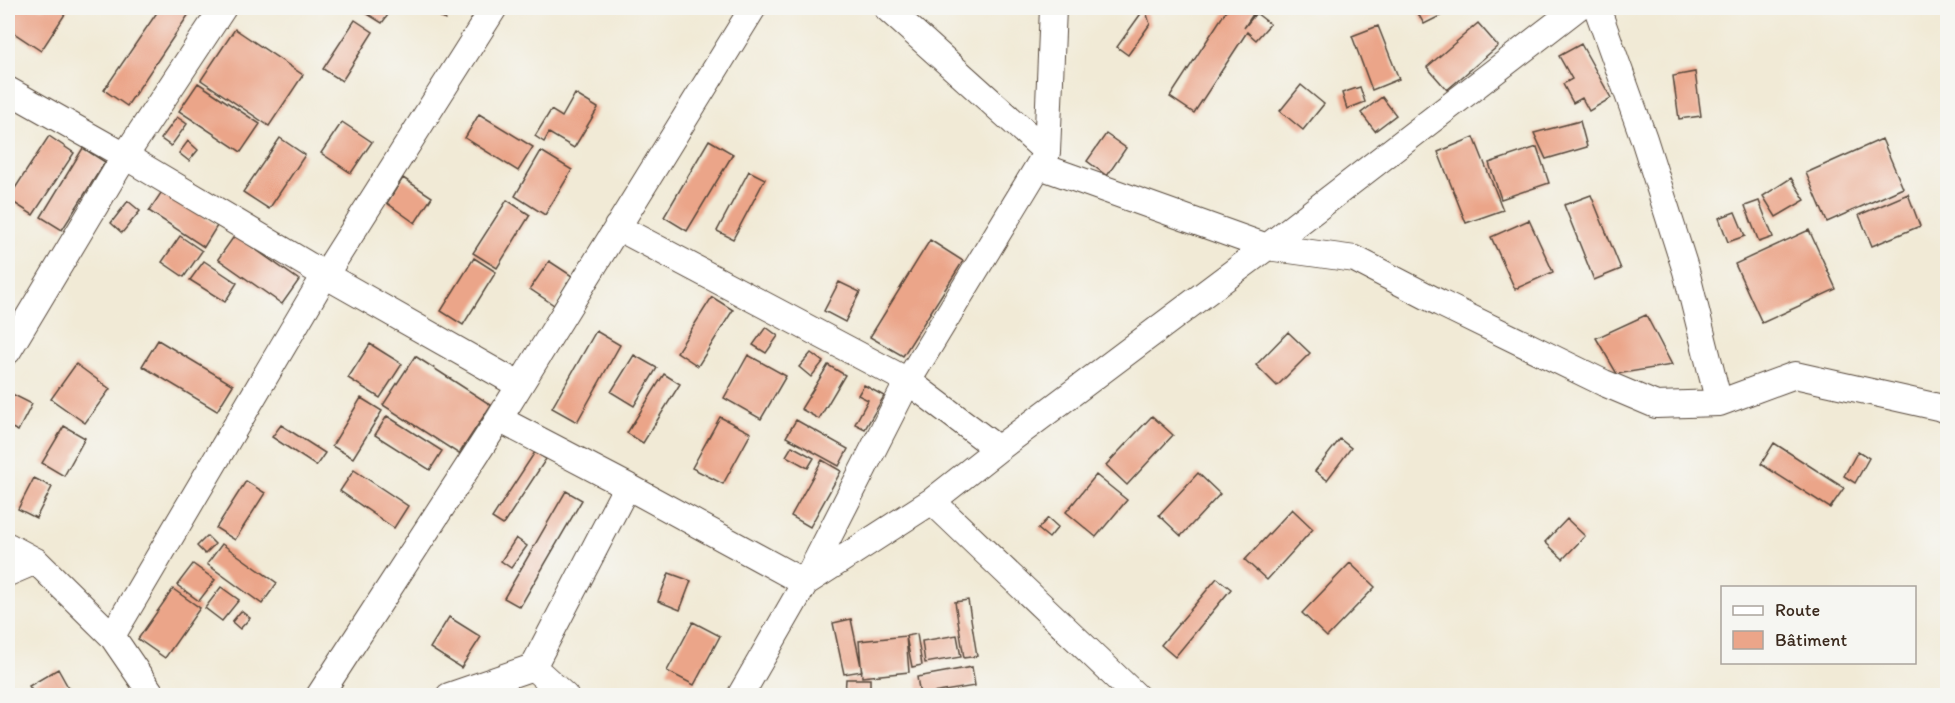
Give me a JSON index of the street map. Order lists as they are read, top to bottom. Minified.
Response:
{"legend":["Route","Bâtiment"]}
